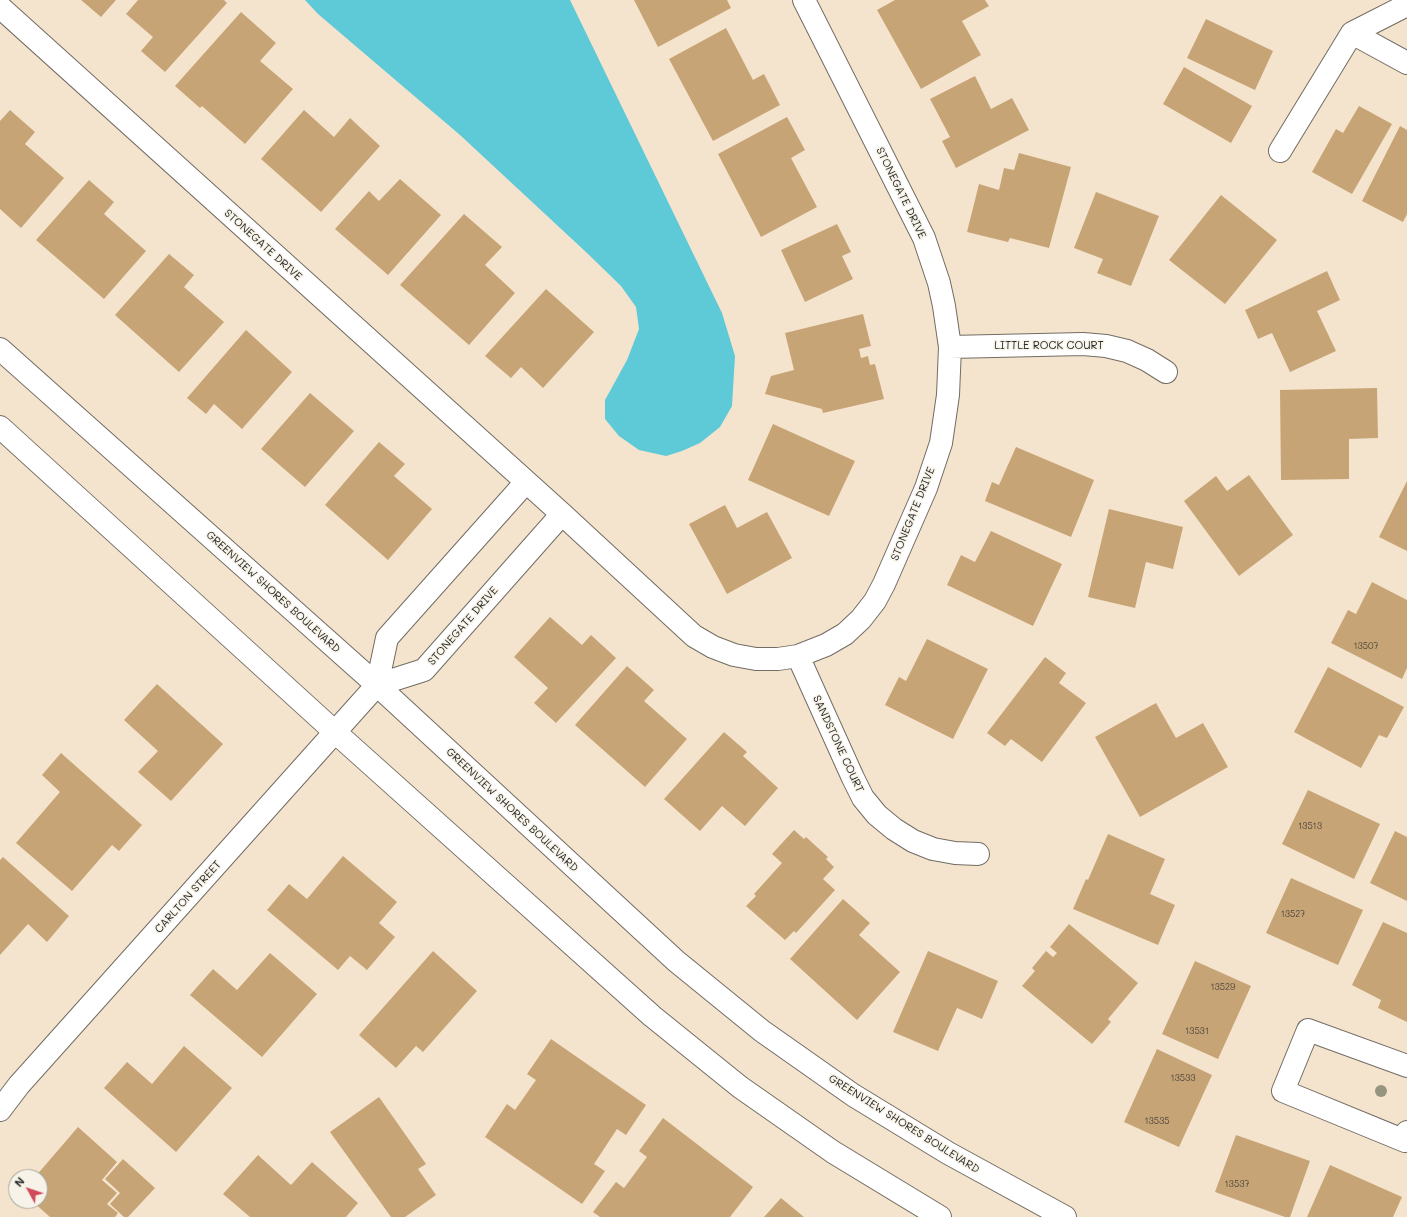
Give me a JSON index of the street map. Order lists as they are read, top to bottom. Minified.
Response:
{"streets":{"street":["STONEGATE DRIVE","LITTLE ROCK COURT","GREENVIEW SHORES BOULEVARD","SANDSTONE COURT","CARLTON STREET"]},"crossings":[["STONEGATE DRIVE","LITTLE ROCK COURT"],["STONEGATE DRIVE","GREENVIEW SHORES BOULEVARD"],["STONEGATE DRIVE","SANDSTONE COURT"],["STONEGATE DRIVE","CARLTON STREET"],["GREENVIEW SHORES BOULEVARD","CARLTON STREET"]],"house_numbers":["13507","13513","13527","13529","13531","13533","13535","13537"],"north":"top left"}
